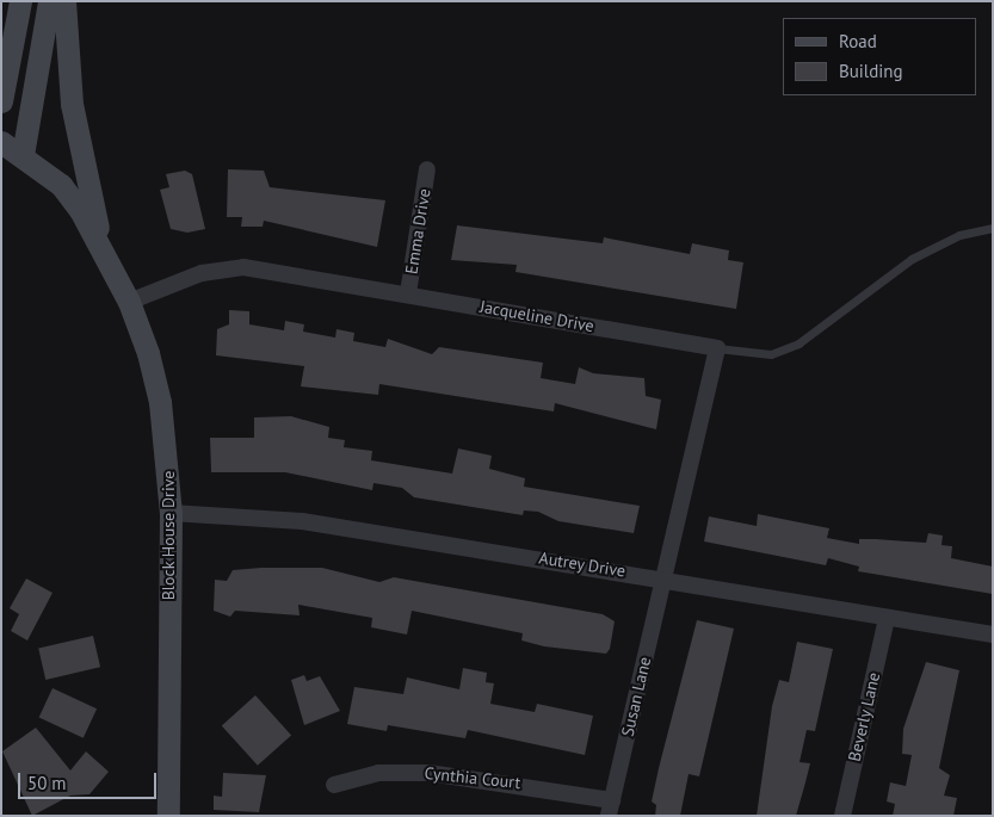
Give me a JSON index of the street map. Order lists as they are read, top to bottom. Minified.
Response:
{"streets":{"street":["Emma Drive","Jacqueline Drive","Block House Drive","Autrey Drive","Susan Lane","Beverly Lane","Cynthia Court"]},"crossings":[["Emma Drive","Jacqueline Drive"],["Jacqueline Drive","Block House Drive"],["Block House Drive","Autrey Drive"],["Autrey Drive","Susan Lane"],["Autrey Drive","Beverly Lane"],["Susan Lane","Cynthia Court"]],"legend":["Road","Building"],"scale_bar":"50 m"}
